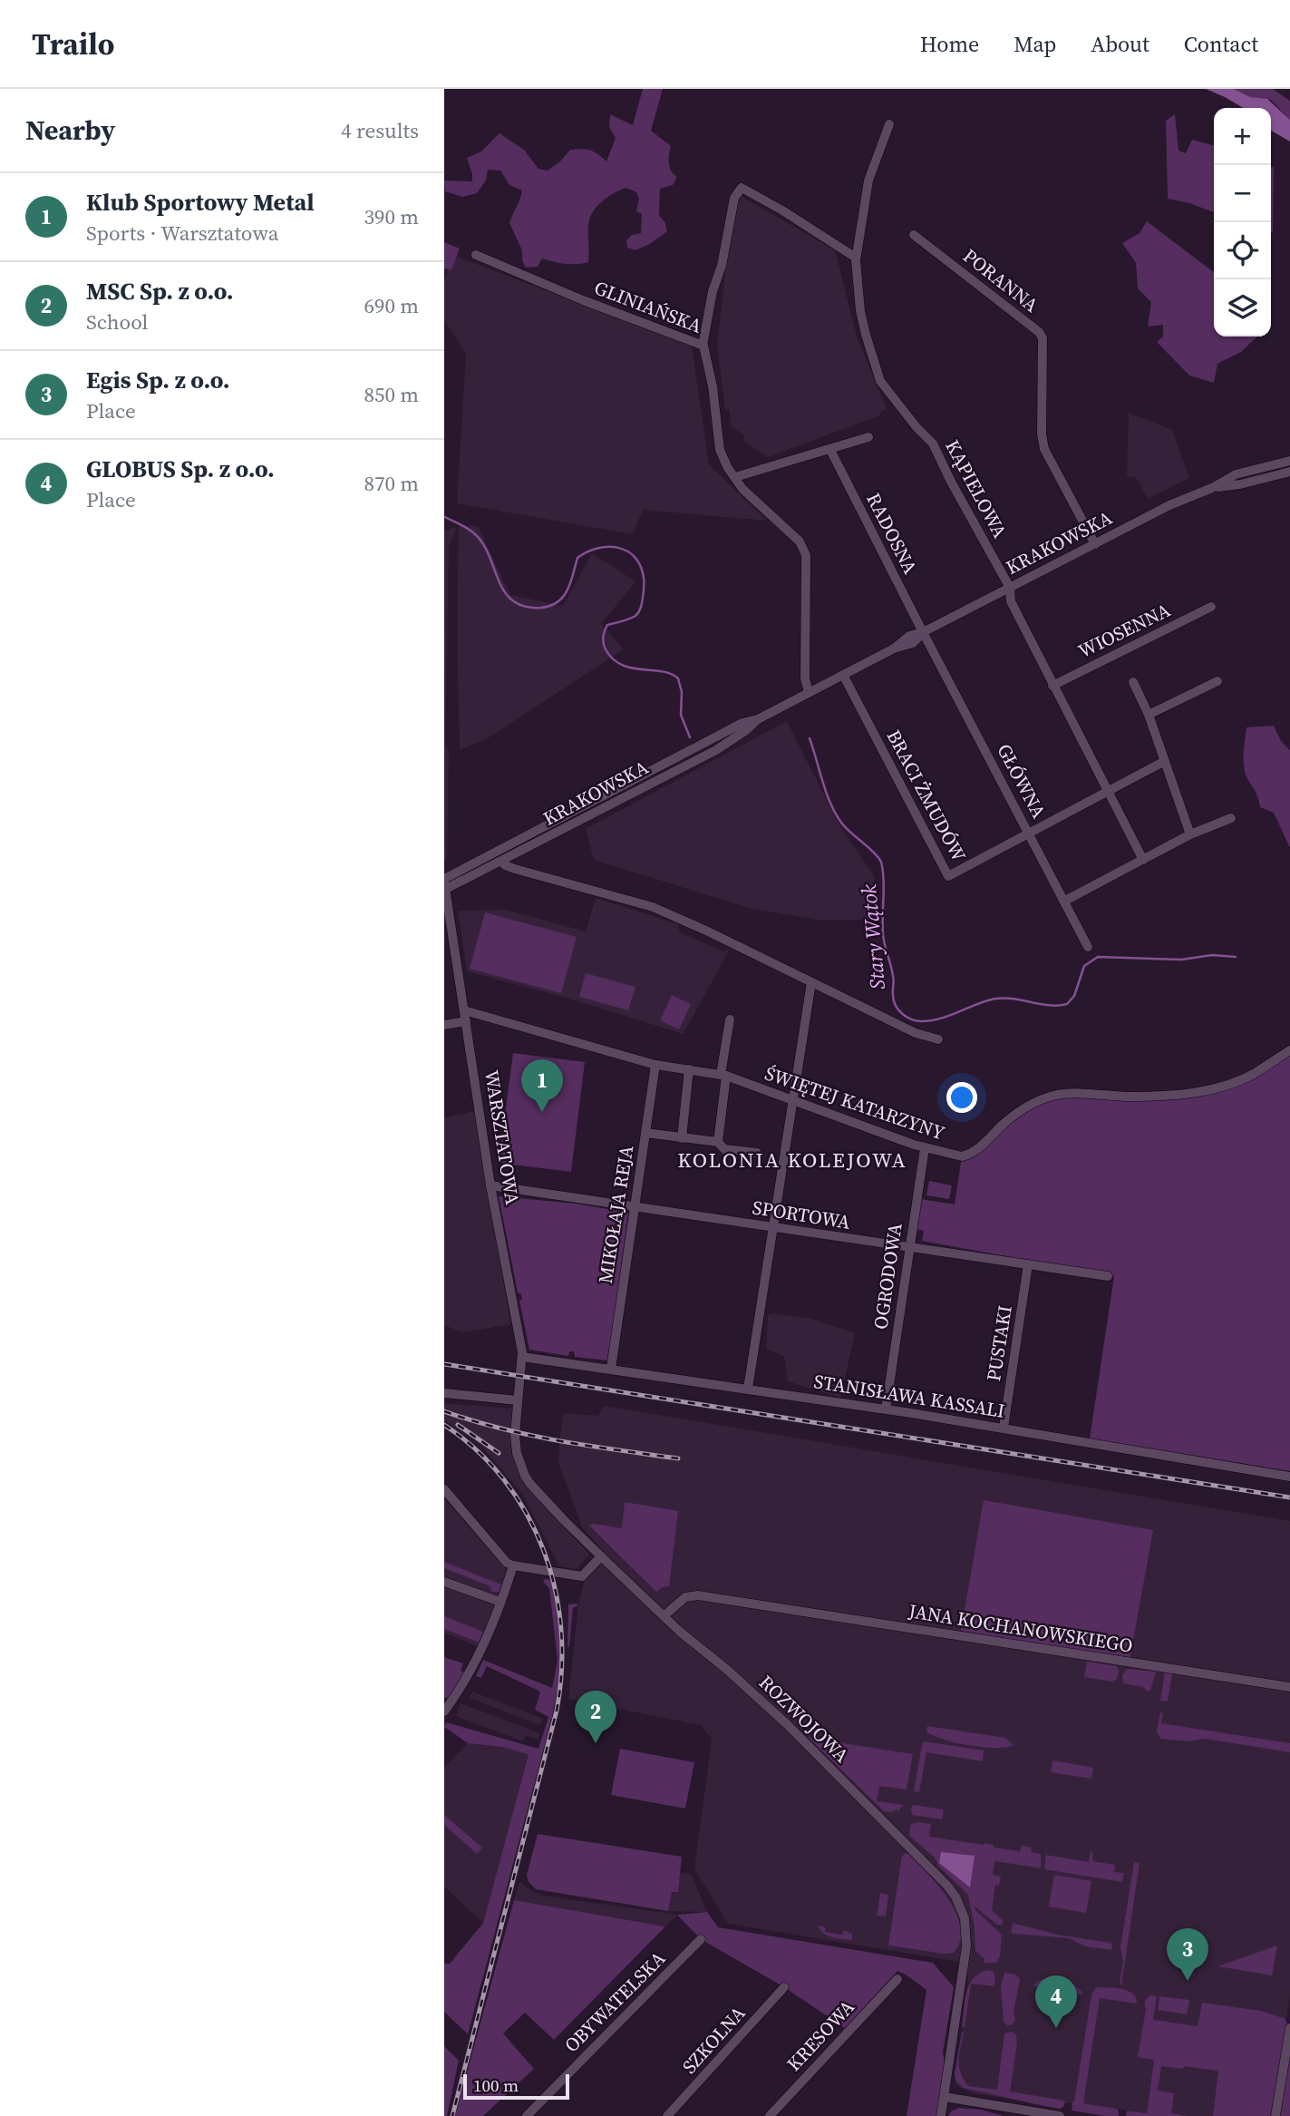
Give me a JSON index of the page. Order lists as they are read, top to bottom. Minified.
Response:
{"streets":{"street":["PORANNA","GLINIAŃSKA","KĄPIELOWA","RADOSNA","KRAKOWSKA","WIOSENNA","GŁÓWNA","BRACI ŻMUDÓW","ŚWIĘTEJ KATARZYNY","WARSZTATOWA","MIKOŁAJA REJA","SPORTOWA","OGRODOWA","PUSTAKI","STANISŁAWA KASSALI","JANA KOCHANOWSKIEGO","ROZWOJOWA","OBYWATELSKA","KRESOWA","SZKOLNA"]},"crossings":[["PORANNA","KRAKOWSKA"],["GLINIAŃSKA","KRAKOWSKA"],["KĄPIELOWA","KRAKOWSKA"],["RADOSNA","KRAKOWSKA"],["RADOSNA","GŁÓWNA"],["KRAKOWSKA","GŁÓWNA"],["KRAKOWSKA","BRACI ŻMUDÓW"],["KRAKOWSKA","WARSZTATOWA"],["GŁÓWNA","BRACI ŻMUDÓW"],["ŚWIĘTEJ KATARZYNY","WARSZTATOWA"],["ŚWIĘTEJ KATARZYNY","MIKOŁAJA REJA"],["ŚWIĘTEJ KATARZYNY","OGRODOWA"],["WARSZTATOWA","SPORTOWA"],["WARSZTATOWA","STANISŁAWA KASSALI"],["WARSZTATOWA","ROZWOJOWA"],["MIKOŁAJA REJA","SPORTOWA"],["MIKOŁAJA REJA","STANISŁAWA KASSALI"],["SPORTOWA","OGRODOWA"],["SPORTOWA","PUSTAKI"],["OGRODOWA","STANISŁAWA KASSALI"],["PUSTAKI","STANISŁAWA KASSALI"],["JANA KOCHANOWSKIEGO","ROZWOJOWA"]],"districts":["KOLONIA KOLEJOWA"],"water":["Stary Wątok"],"scale_bar":"100 m","page":{"header":"Trailo","nav":["Home","Map","About","Contact"],"heading":["Nearby","4 results"],"map_buttons":["+","−"],"list":[{"mark":"1","name":"Klub Sportowy Metal","note":"Sports · Warsztatowa","value":"390 m"},{"mark":"2","name":"MSC Sp. z o.o.","note":"School","value":"690 m"},{"mark":"3","name":"Egis Sp. z o.o.","note":"Place","value":"850 m"},{"mark":"4","name":"GLOBUS Sp. z o.o.","note":"Place","value":"870 m"}],"pins":["1","2","3","4"],"scale":"100 m"}}
